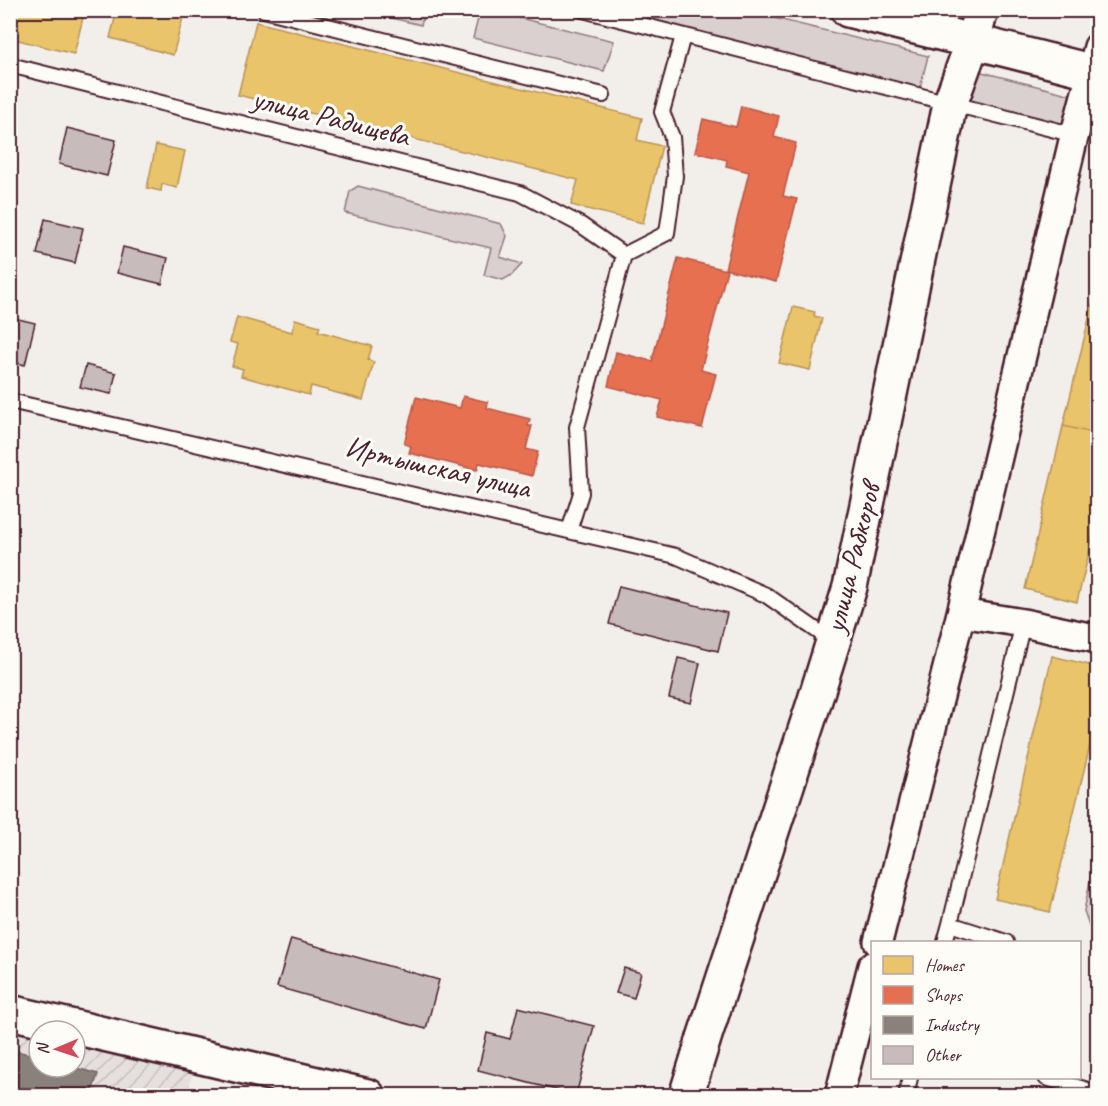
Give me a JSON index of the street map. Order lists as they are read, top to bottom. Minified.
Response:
{"streets":{"street":["улица Рабкоров"],"lane":["улица Радищева","Иртышская улица"]},"crossings":[["Иртышская улица","улица Рабкоров"]],"legend":["Homes","Shops","Industry","Other"],"north":"left"}
